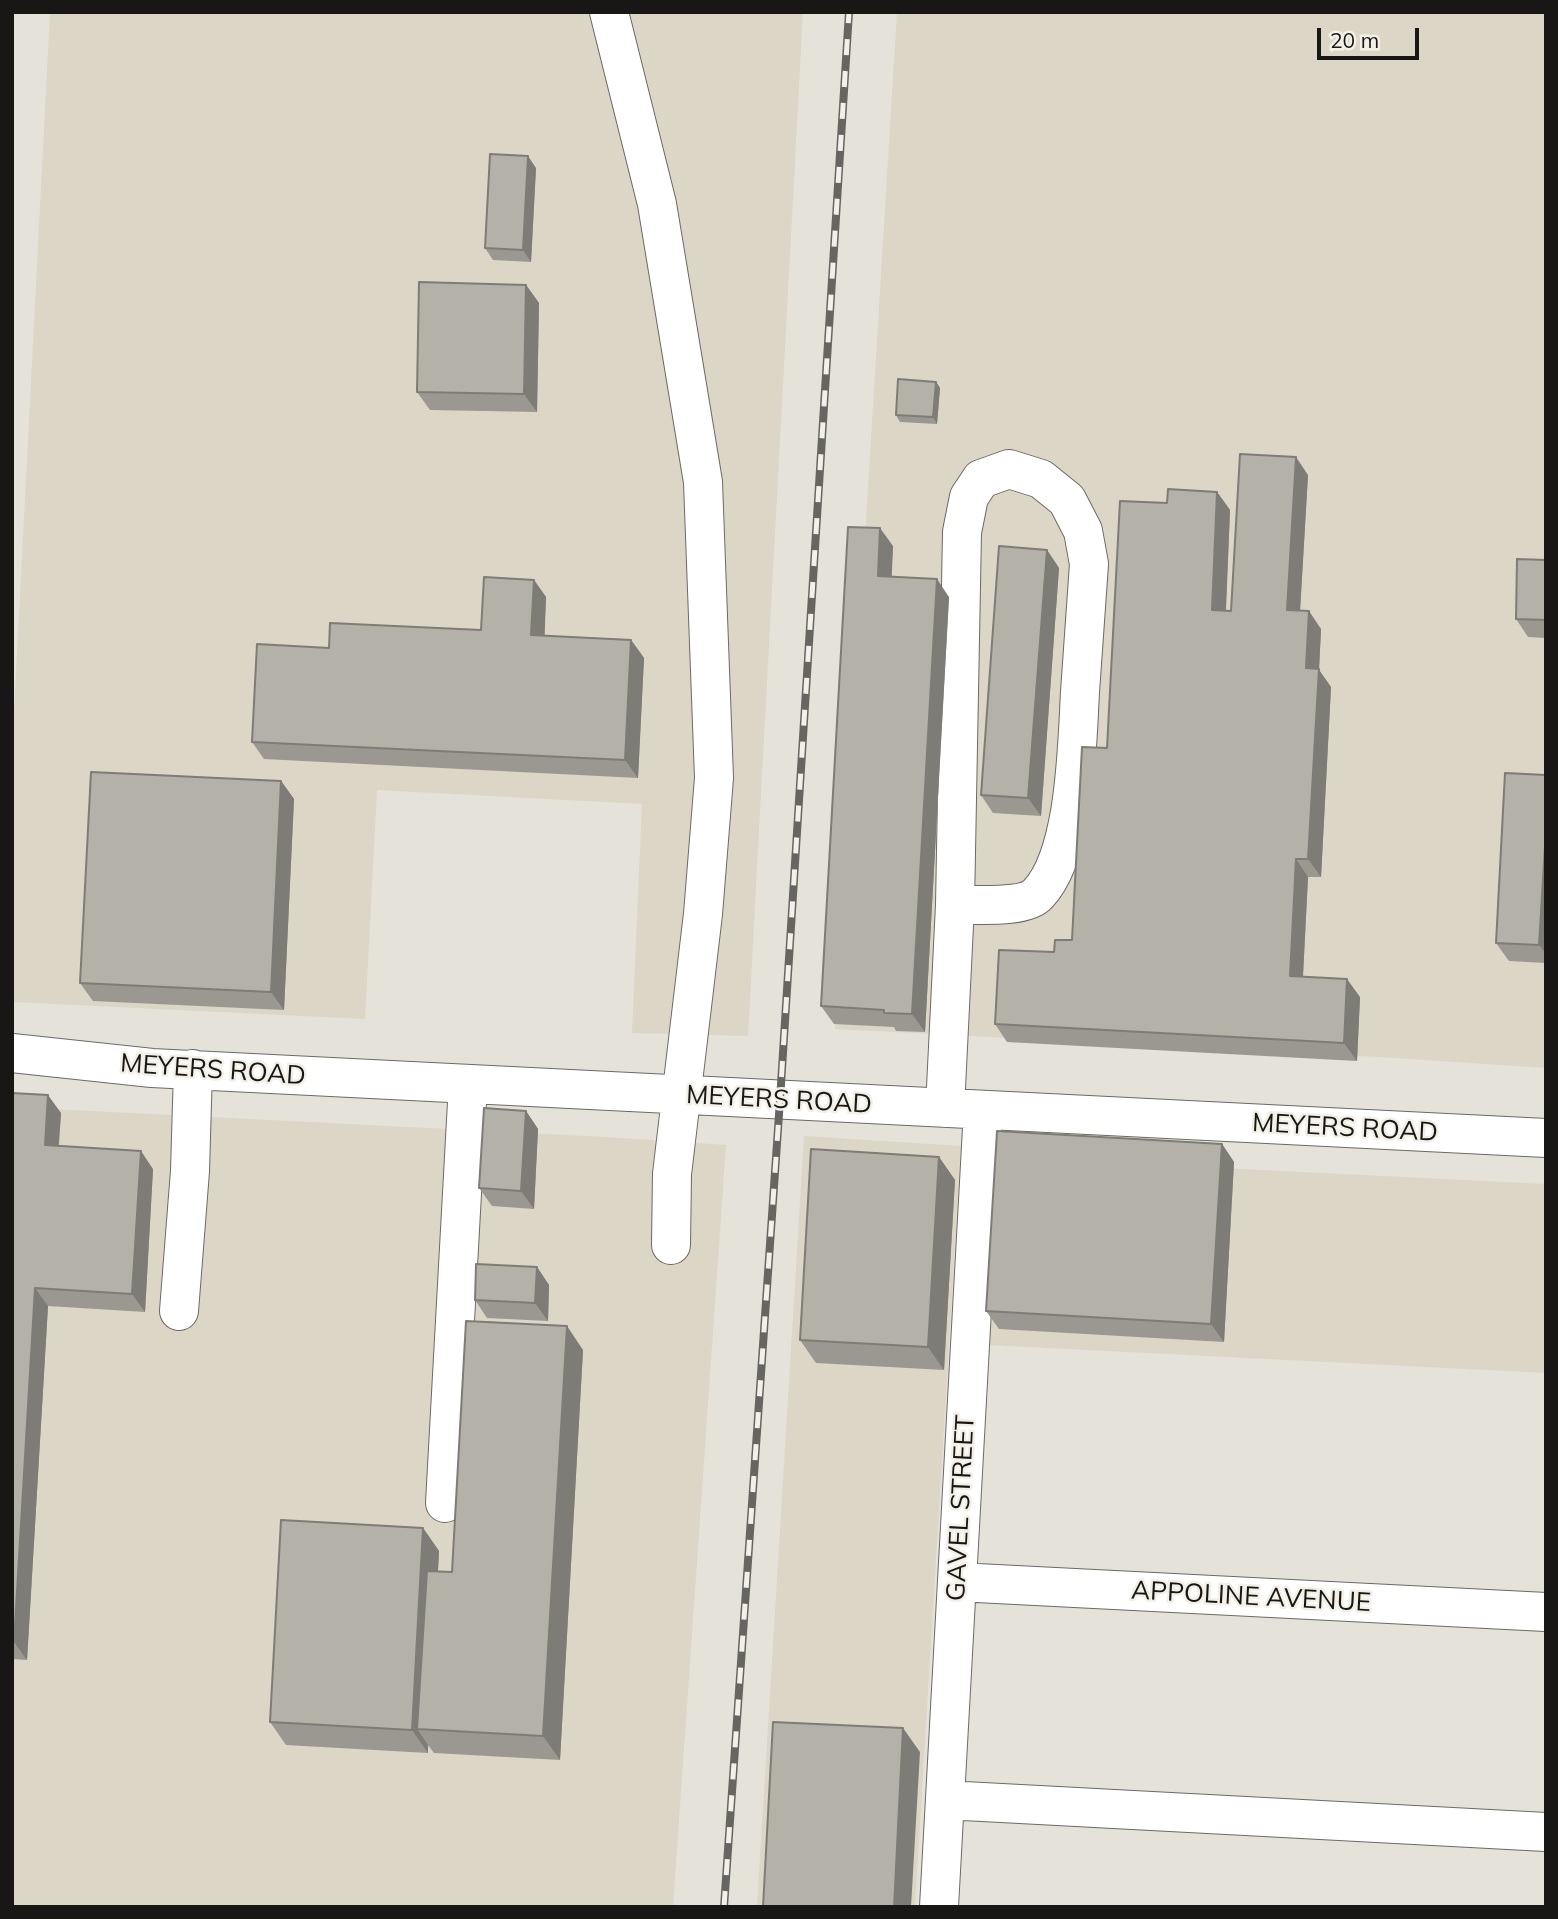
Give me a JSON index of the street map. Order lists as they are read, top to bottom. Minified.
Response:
{"streets":{"street":["MEYERS ROAD","GAVEL STREET","APPOLINE AVENUE"]},"crossings":[["MEYERS ROAD","GAVEL STREET"],["GAVEL STREET","APPOLINE AVENUE"]],"scale_bar":"20 m"}
